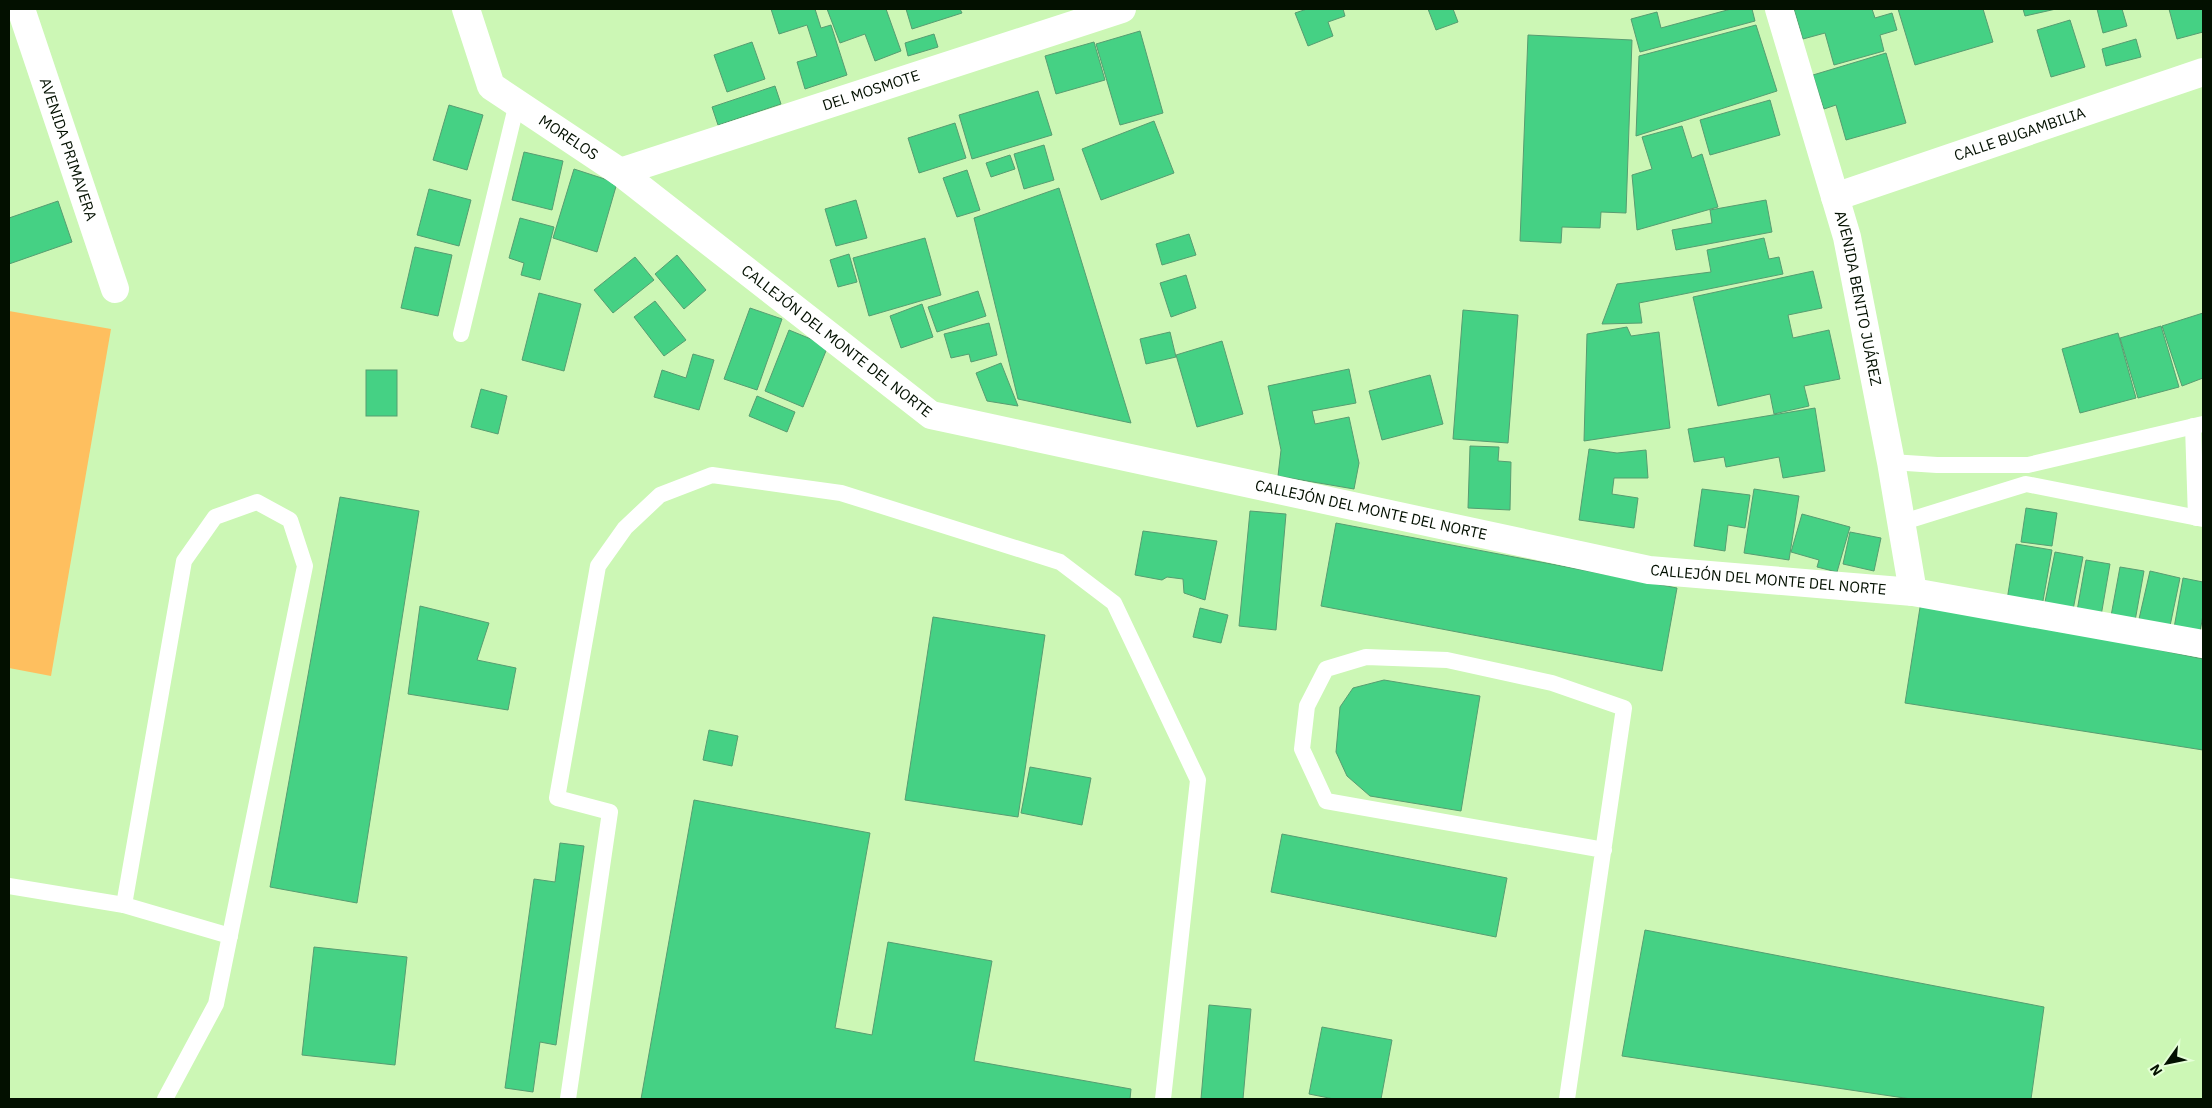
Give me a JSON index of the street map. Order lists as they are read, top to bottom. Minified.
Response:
{"streets":{"street":["DEL MOSMOTE","CALLE BUGAMBILIA","MORELOS","AVENIDA PRIMAVERA","AVENIDA BENITO JUÁREZ","CALLEJÓN DEL MONTE DEL NORTE"]},"crossings":[["DEL MOSMOTE","MORELOS"],["DEL MOSMOTE","CALLEJÓN DEL MONTE DEL NORTE"],["CALLE BUGAMBILIA","AVENIDA BENITO JUÁREZ"],["MORELOS","CALLEJÓN DEL MONTE DEL NORTE"],["AVENIDA BENITO JUÁREZ","CALLEJÓN DEL MONTE DEL NORTE"]],"north":"bottom left"}
